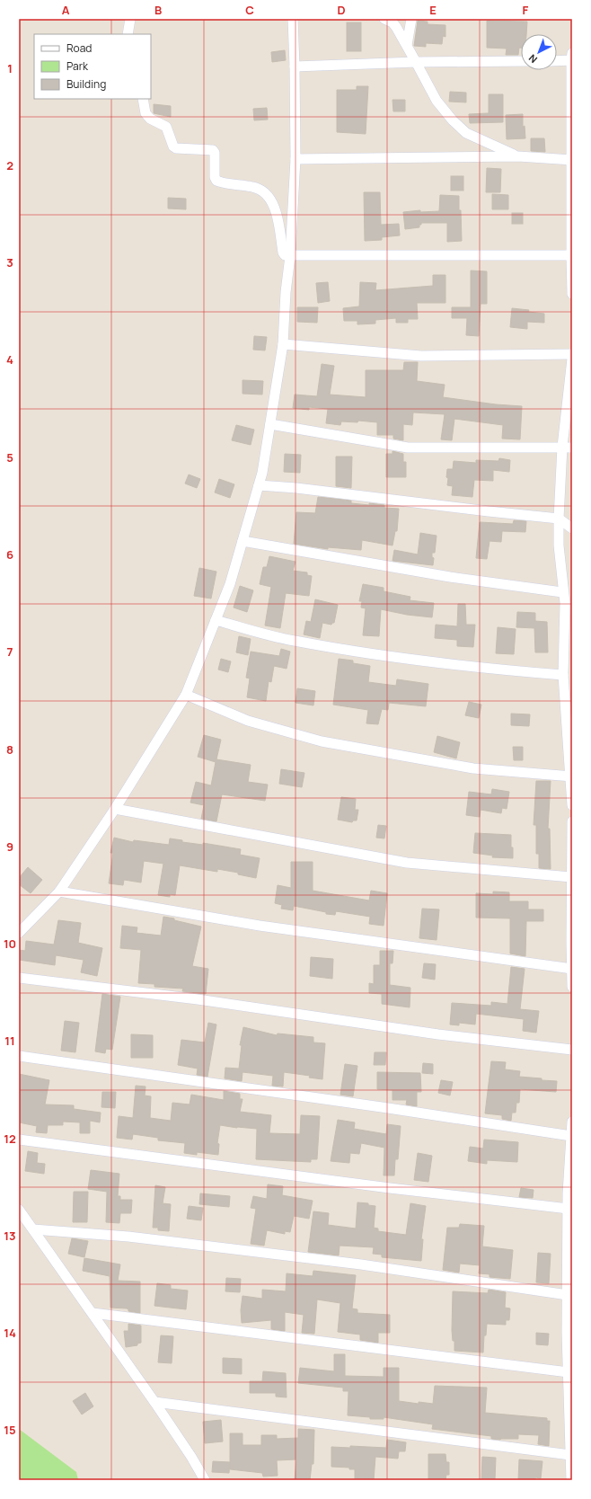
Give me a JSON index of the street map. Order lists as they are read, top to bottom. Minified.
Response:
{"legend":["Road","Park","Building"],"north":"bottom left","grid":{"columns":["A","B","C","D","E","F"],"rows":["1","2","3","4","5","6","7","8","9","10","11","12","13","14","15"]}}
